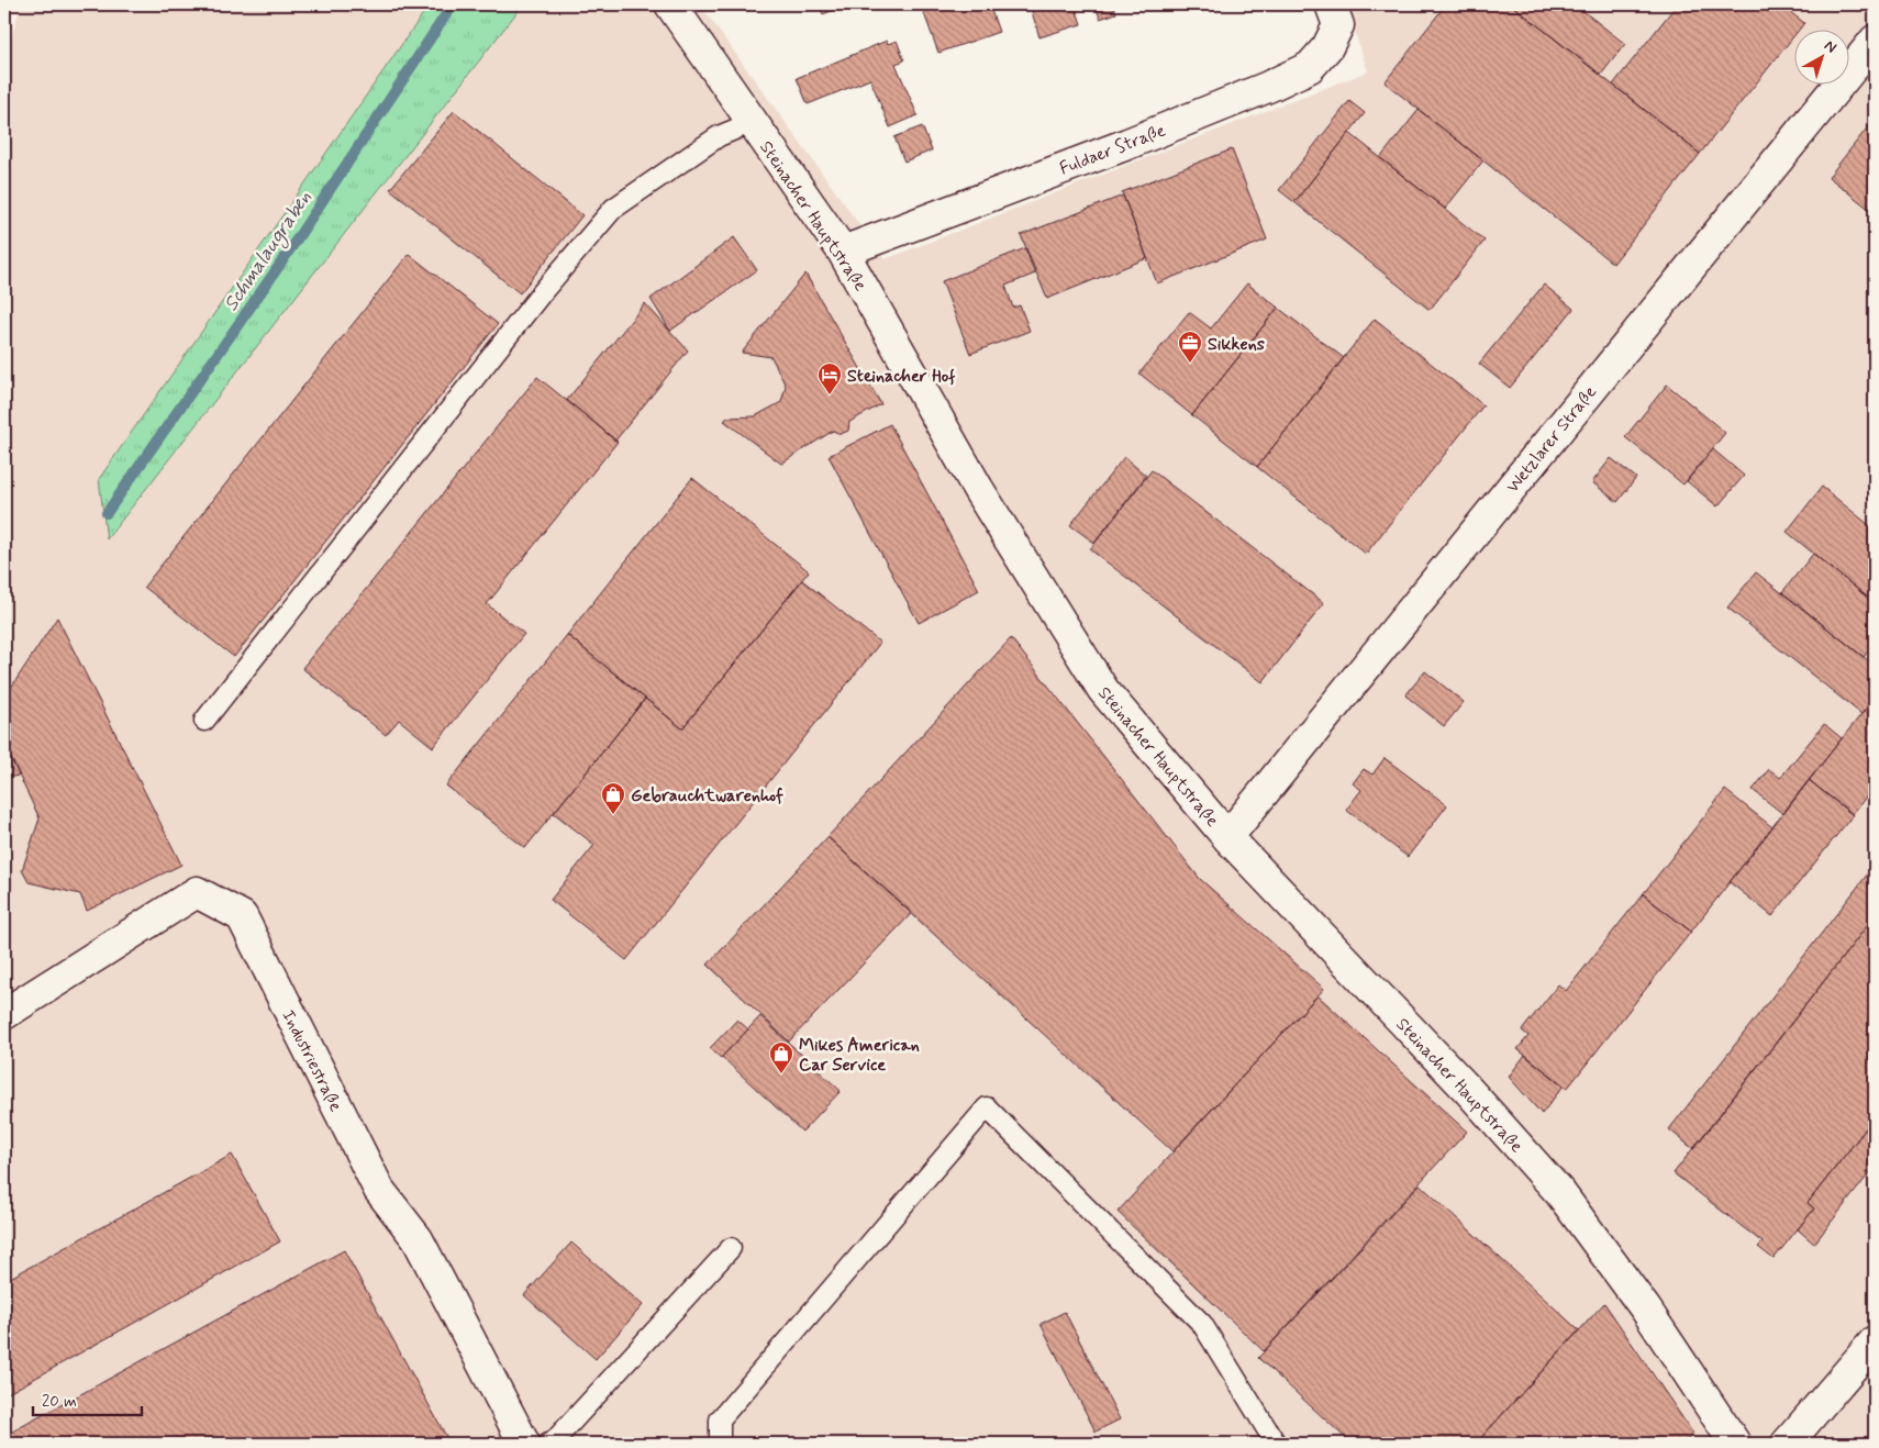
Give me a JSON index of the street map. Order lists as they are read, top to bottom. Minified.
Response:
{"streets":{"street":["Fuldaer Straße","Steinacher Hauptstraße","Wetzlarer Straße","Industriestraße"]},"crossings":[["Fuldaer Straße","Steinacher Hauptstraße"],["Steinacher Hauptstraße","Wetzlarer Straße"]],"water":["Schmalaugraben"],"places":{"office":["Sikkens"],"hotel":["Steinacher Hof"],"shop":["Gebrauchtwarenhof","Mikes American Car Service"]},"scale_bar":"20 m","north":"top right"}
